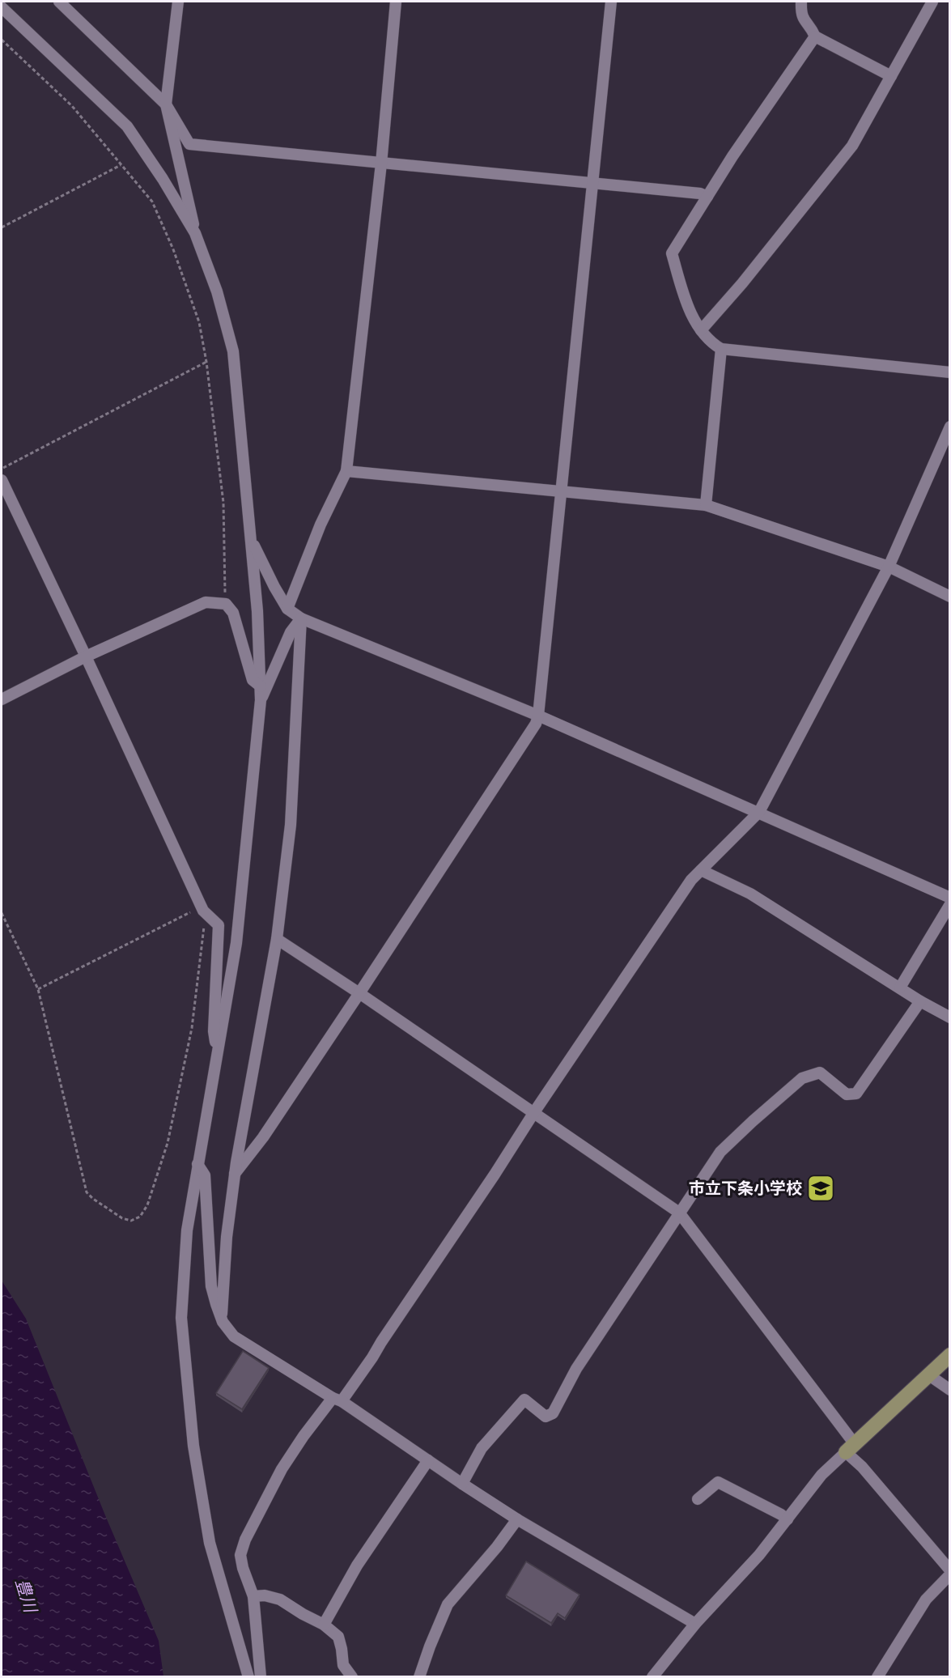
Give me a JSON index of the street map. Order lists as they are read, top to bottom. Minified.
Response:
{"water":["豊川"],"places":{"school or university":["市立下条小学校"]}}
